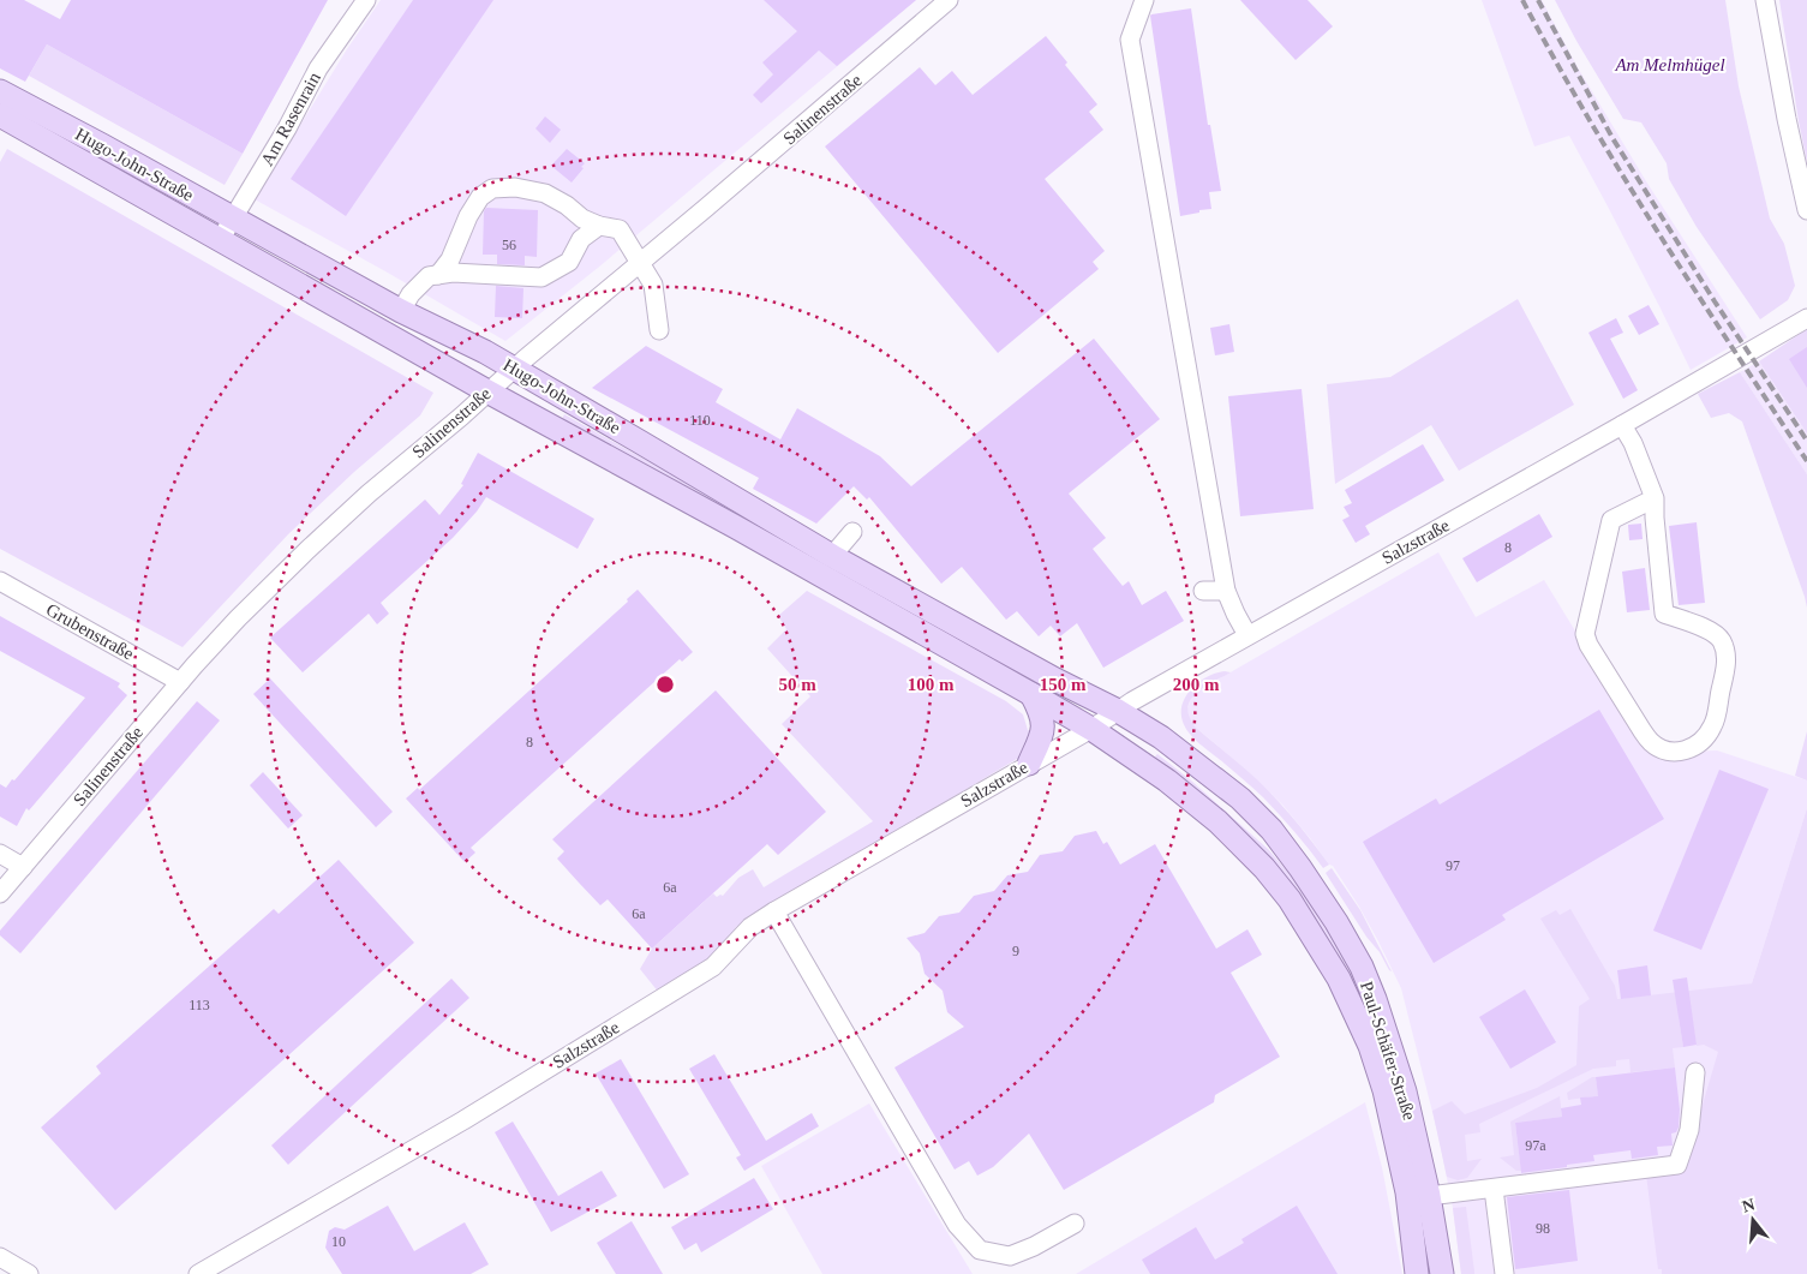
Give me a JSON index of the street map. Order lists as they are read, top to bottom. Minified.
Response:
{"streets":{"main road":["Hugo-John-Straße","Paul-Schäfer-Straße"],"street":["Salinenstraße","Am Rasenrain","Salzstraße","Grubenstraße"]},"crossings":[["Salinenstraße","Hugo-John-Straße"],["Salinenstraße","Grubenstraße"],["Am Rasenrain","Hugo-John-Straße"],["Hugo-John-Straße","Salzstraße"],["Hugo-John-Straße","Paul-Schäfer-Straße"],["Salzstraße","Paul-Schäfer-Straße"]],"parks":["Am Melmhügel"],"house_numbers":["56","110","8","8","97","6a","6a","9","113","97a","98","10"],"north":"top","rings":["50 m","100 m","150 m","200 m"]}
